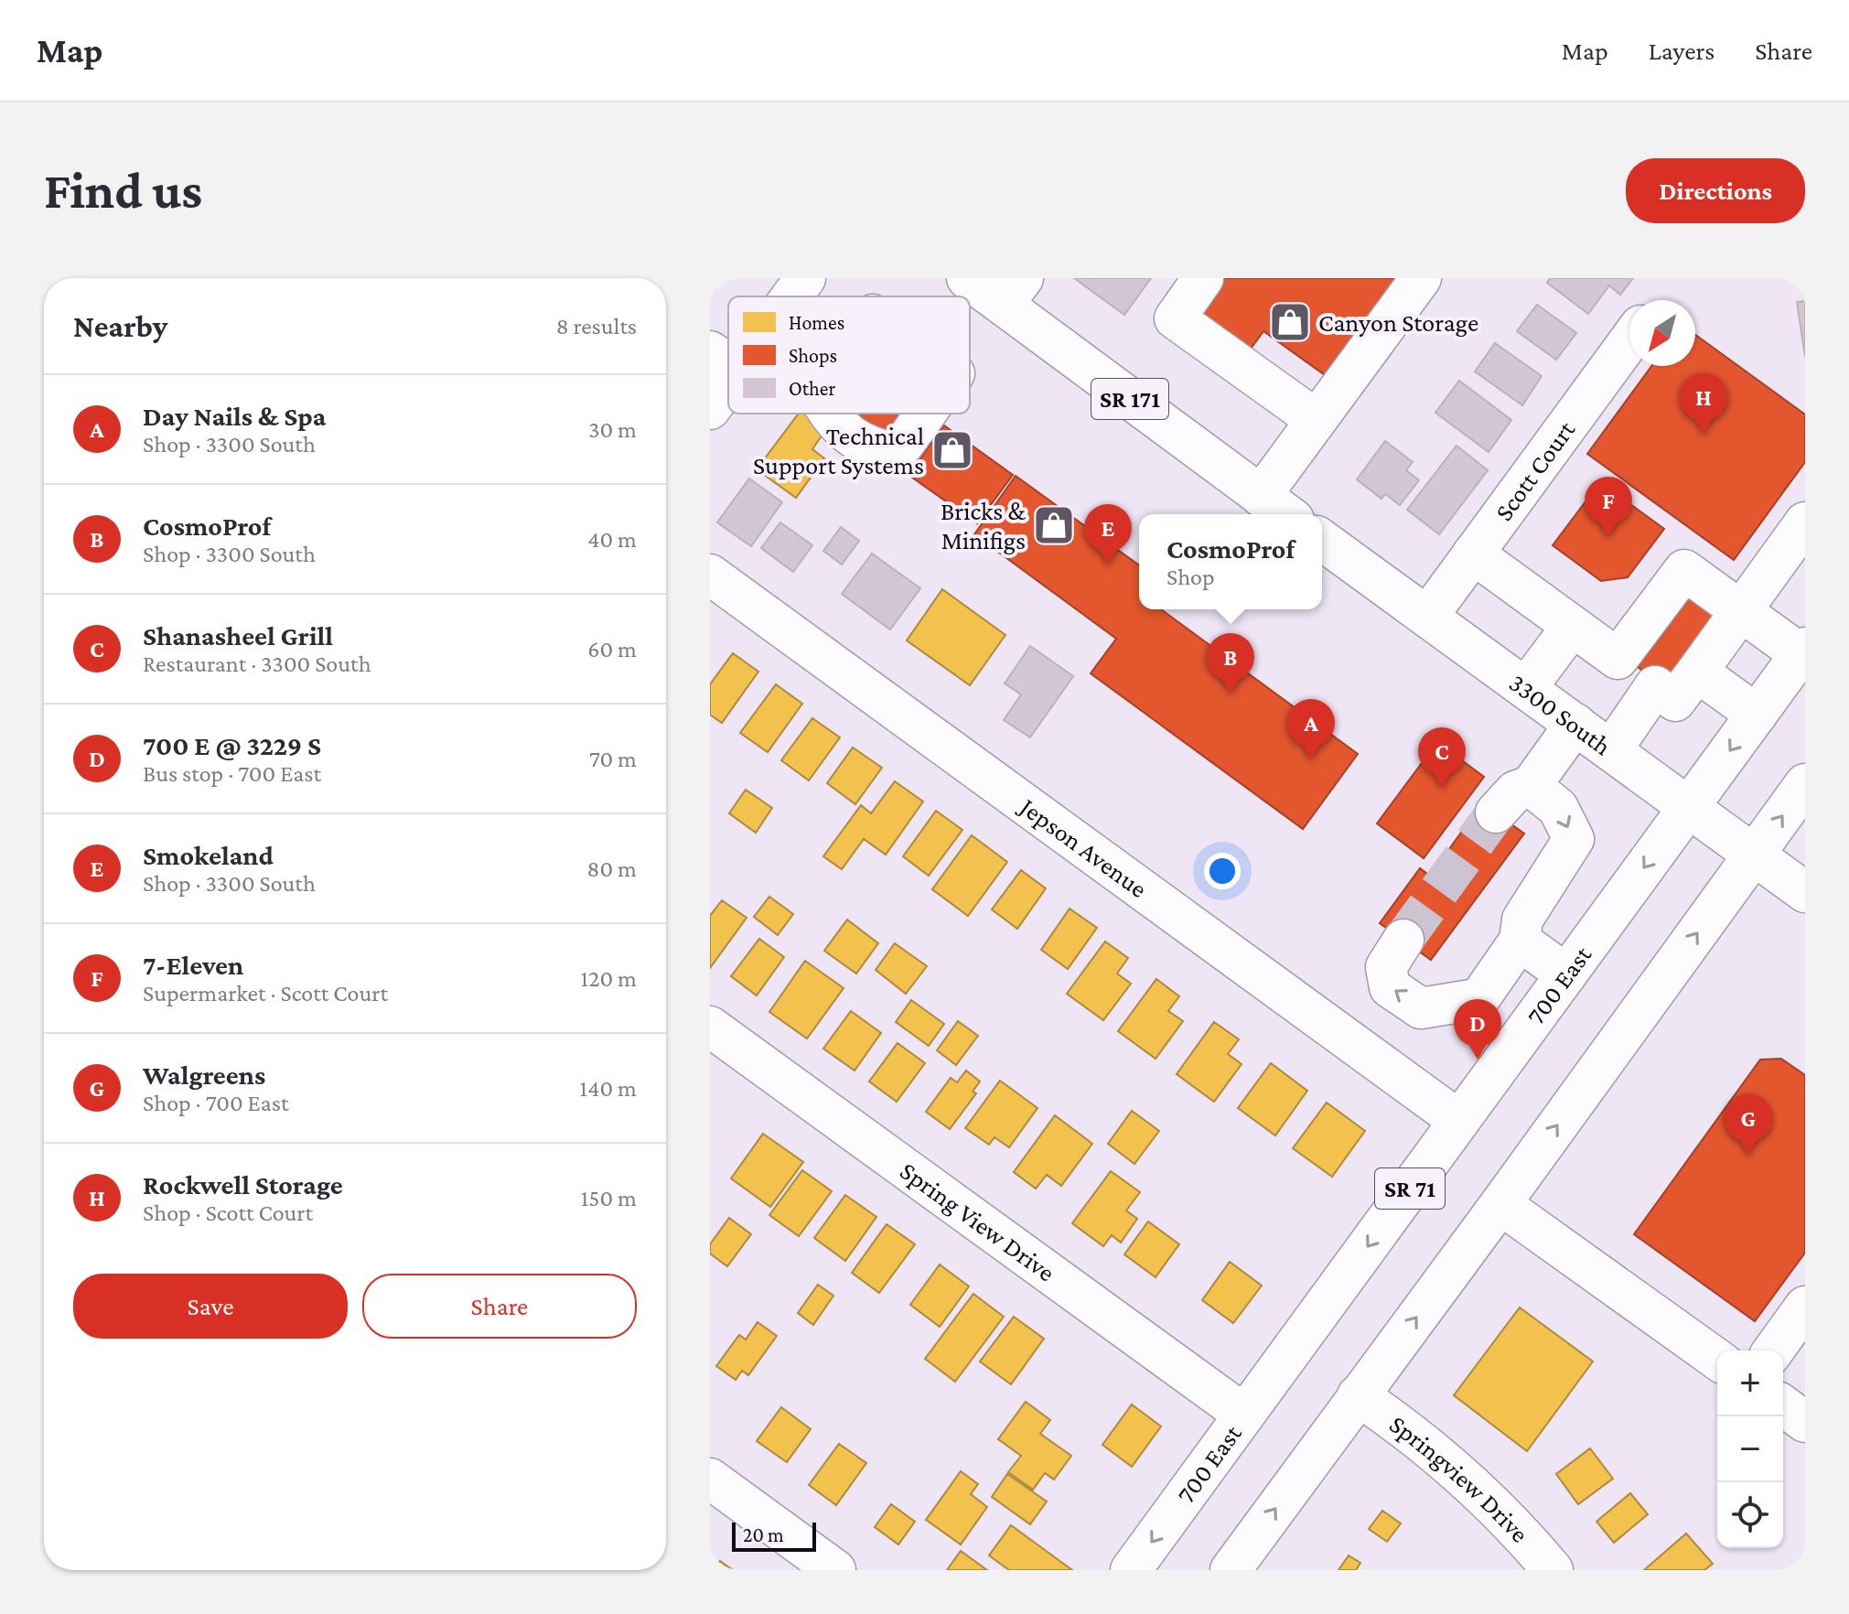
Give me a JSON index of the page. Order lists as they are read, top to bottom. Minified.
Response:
{"streets":{"main road":["SR 171","Scott Court","3300 South","Jepson Avenue","700 East","SR 71","Spring View Drive","Springview Drive"]},"crossings":[["Scott Court","3300 South"],["3300 South","700 East"],["Jepson Avenue","700 East"],["700 East","Spring View Drive"]],"places":{"shop":["Canyon Storage","Technical Support Systems","Bricks & Minifigs"]},"legend":["Homes","Shops","Other"],"scale_bar":"20 m","north":"bottom left","page":{"header":"Map","nav":["Map","Layers","Share"],"buttons":["Directions",["Save","Share"]],"title":"Find us","heading":["Nearby","8 results"],"list":[{"mark":"A","name":"Day Nails & Spa","note":"Shop · 3300 South","value":"30 m"},{"mark":"B","name":"CosmoProf","note":"Shop · 3300 South","value":"40 m"},{"mark":"C","name":"Shanasheel Grill","note":"Restaurant · 3300 South","value":"60 m"},{"mark":"D","name":"700 E @ 3229 S","note":"Bus stop · 700 East","value":"70 m"},{"mark":"E","name":"Smokeland","note":"Shop · 3300 South","value":"80 m"},{"mark":"F","name":"7-Eleven","note":"Supermarket · Scott Court","value":"120 m"},{"mark":"G","name":"Walgreens","note":"Shop · 700 East","value":"140 m"},{"mark":"H","name":"Rockwell Storage","note":"Shop · Scott Court","value":"150 m"}],"pins":["H","F","E","B","A","C","D","G"],"popup":["CosmoProf","Shop"],"map_buttons":["+","−"],"scale":"20 m"}}
